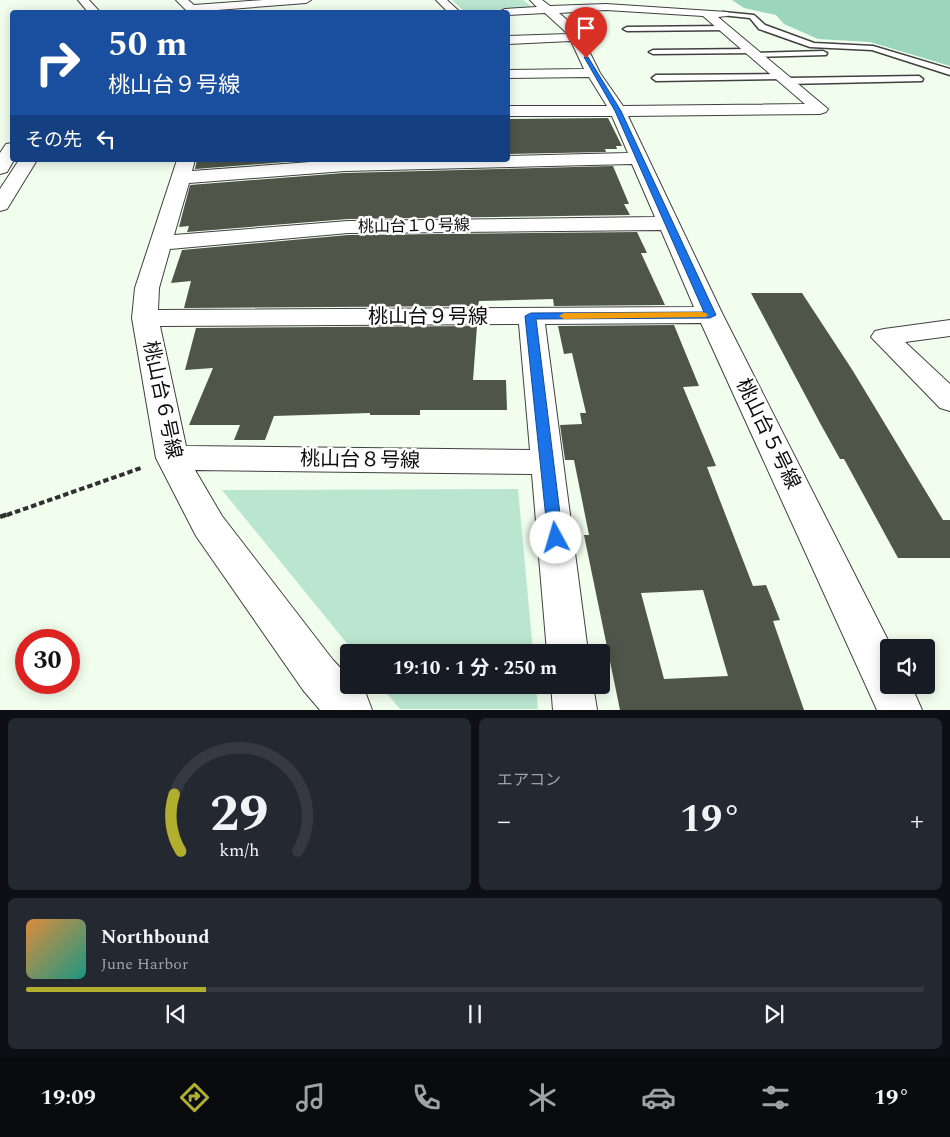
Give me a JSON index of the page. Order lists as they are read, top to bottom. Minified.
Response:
{"streets":{"street":["桃山台１０号線","桃山台９号線","桃山台６号線","桃山台５号線","桃山台８号線"]},"crossings":[["桃山台１０号線","桃山台６号線"],["桃山台１０号線","桃山台５号線"],["桃山台９号線","桃山台６号線"],["桃山台９号線","桃山台５号線"],["桃山台６号線","桃山台８号線"]],"page":{"turn":["50 m","桃山台９号線"],"then":"その先","limit":"30","trip":"19:10 · 1 分 · 250 m","tile":"エアコン","heat":["−","19°","+"],"song":["Northbound","June Harbor"],"tabs":["19:09","19°"],"gauge":["29","km/h"]}}
